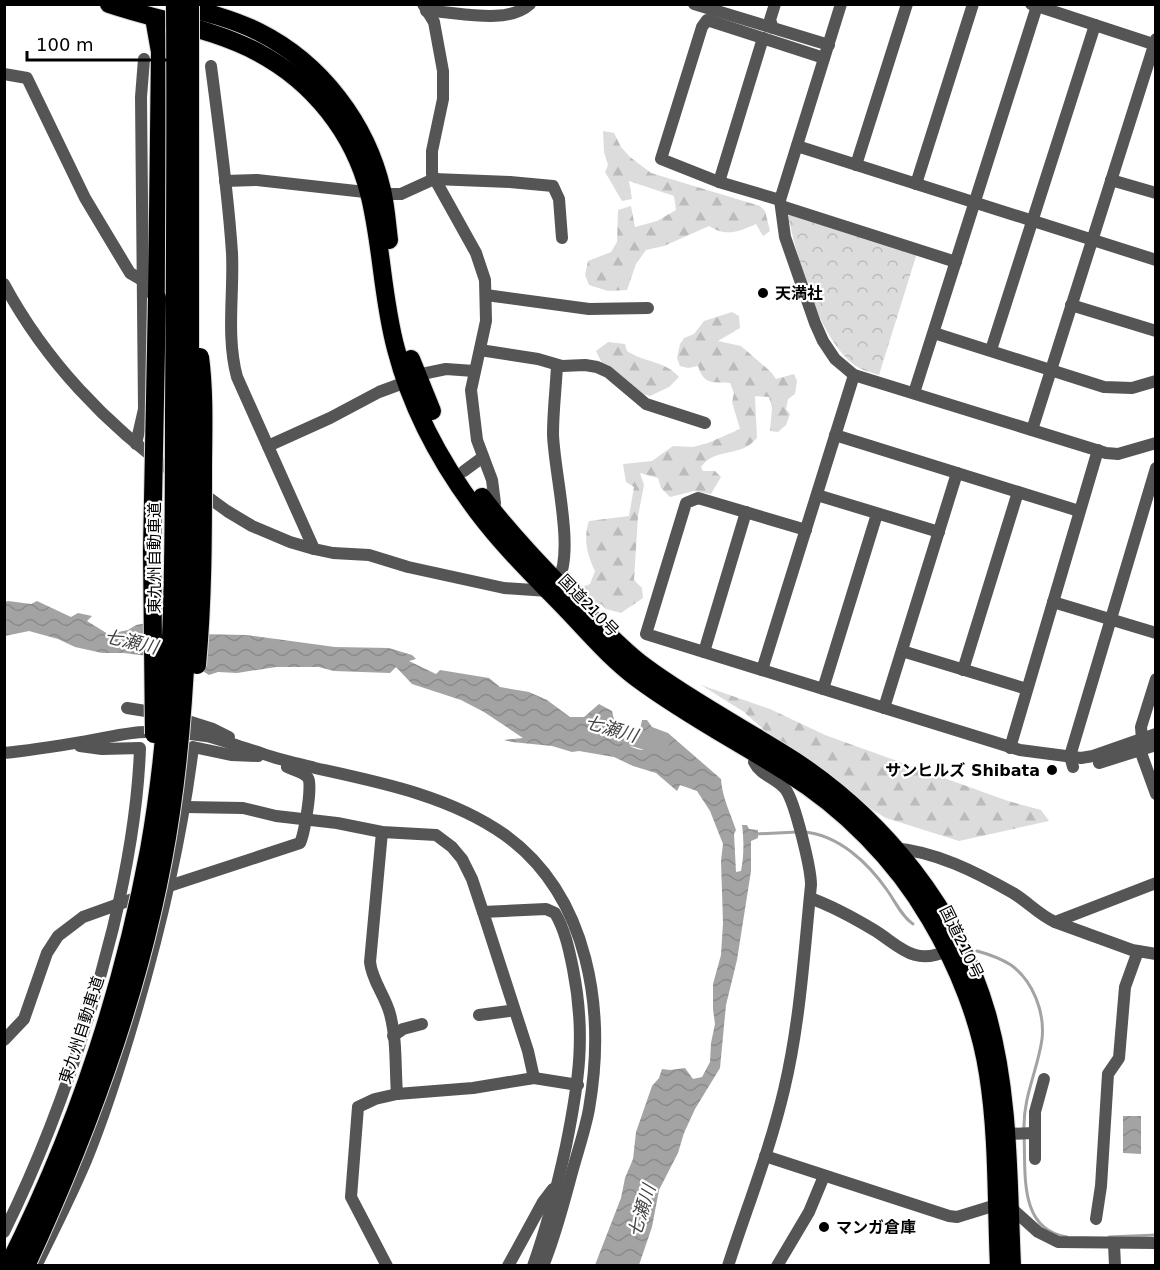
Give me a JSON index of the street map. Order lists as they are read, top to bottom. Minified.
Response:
{"streets":{"highway":["東九州自動車道","国道210号"]},"crossings":[["東九州自動車道","国道210号"]],"water":["七瀬川"],"places":["天満社","サンヒルズ Shibata","マンガ倉庫"],"scale_bar":"100 m"}
